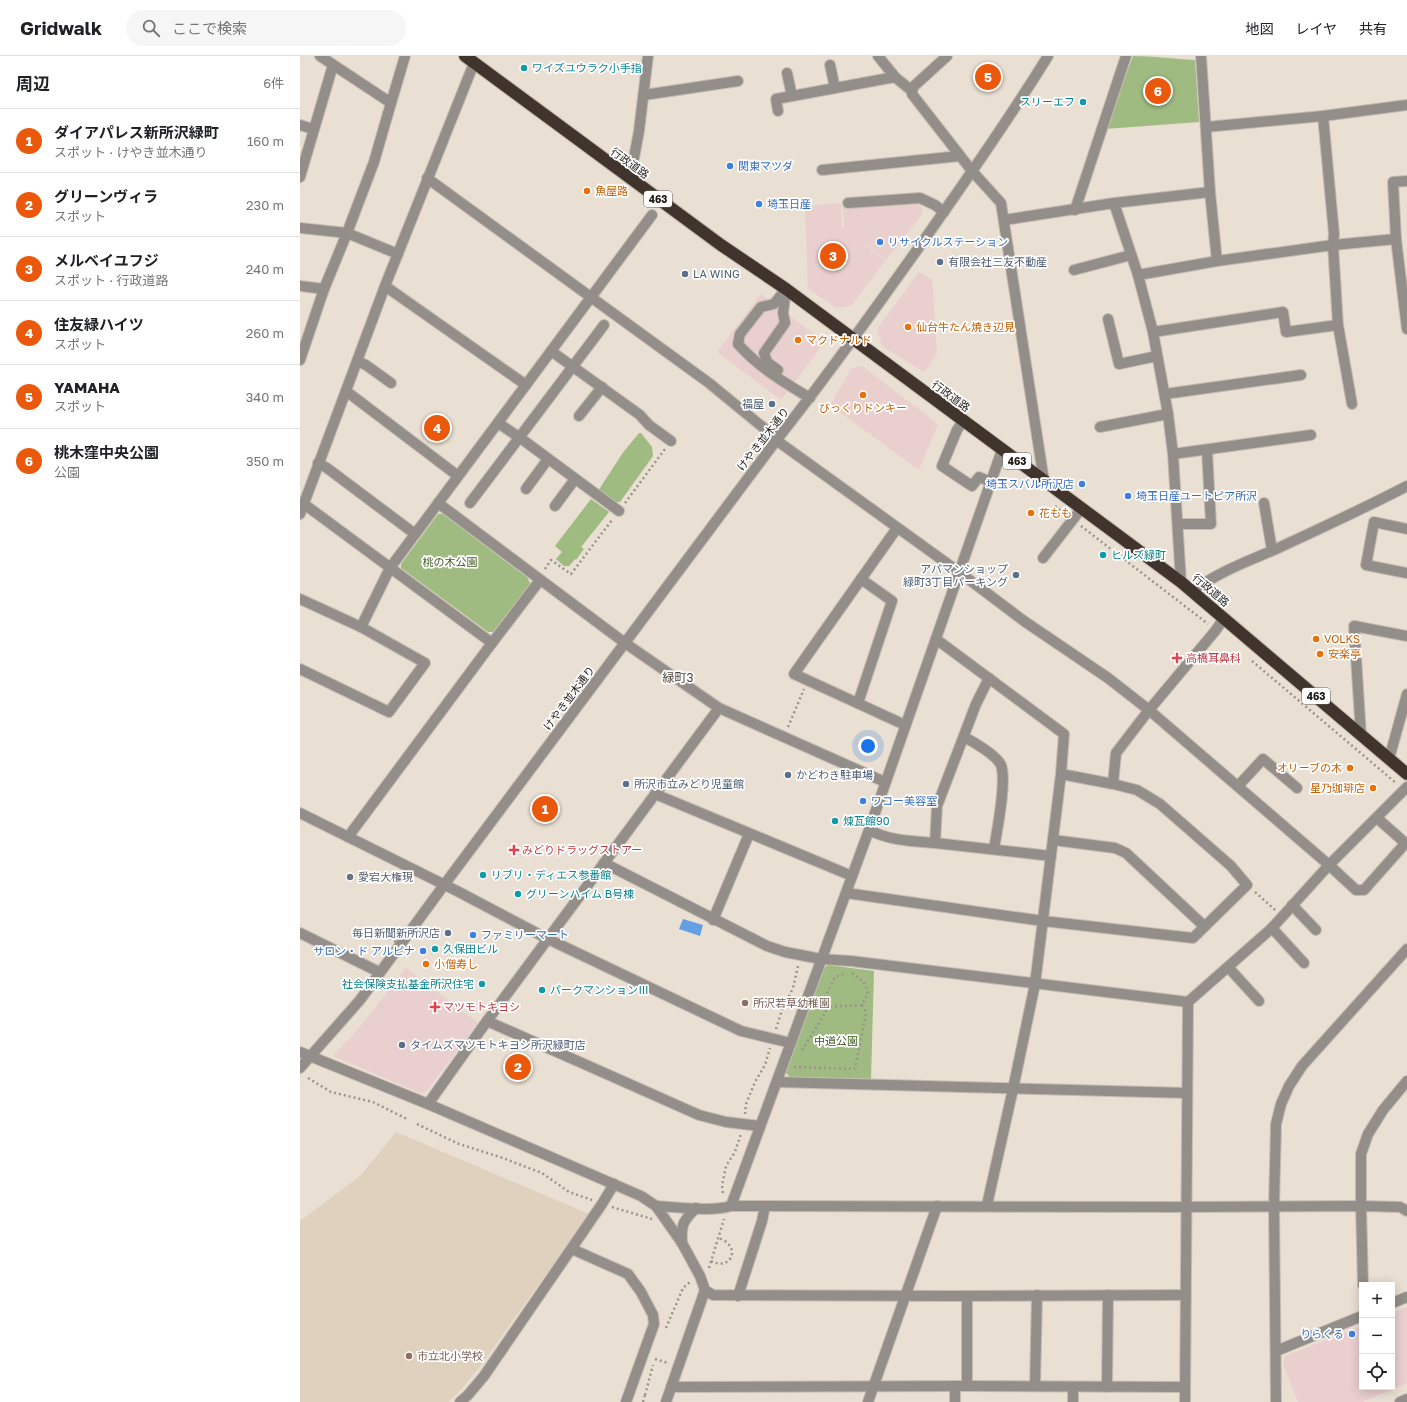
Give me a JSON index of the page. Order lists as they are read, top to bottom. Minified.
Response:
{"streets":{"highway":["行政道路","463"],"street":["けやき並木通り"]},"crossings":[["行政道路","けやき並木通り"]],"districts":["緑町3"],"parks":["桃の木公園","中道公園"],"places":{"other":["ワイズユウラク小手指","スリーエフ","関東マツダ","魚屋路","埼玉日産","リサイクルステーション","有限会社三友不動産","LA WING","仙台牛たん焼き辺見","マクドナルド","びっくりドンキー","福屋","埼玉スバル所沢店","埼玉日産ユートピア所沢","花もも","ヒルズ緑町","アパマンショップ 緑町3丁目パーキング","VOLKS","安楽亭","オリーブの木","かどわき駐車場","所沢市立みどり児童館","星乃珈琲店","ワコー美容室","煉瓦館90","リブリ・ディエス参番館","愛宕大権現","グリーンハイム B号棟","毎日新聞新所沢店","ファミリーマート","久保田ビル","サロン・ド アルピナ","小僧寿し","社会保険支払基金所沢住宅","パークマンションⅢ","所沢若草幼稚園","タイムズマツモトキヨシ所沢緑町店","りらくる","市立北小学校"],"health":["高橋耳鼻科","みどりドラッグストアー","マツモトキヨシ"]},"page":{"header":"Gridwalk","search":"ここで検索","nav":["地図","レイヤ","共有"],"heading":["周辺","6件"],"pins":["5","6","3","4","1","2"],"list":[{"mark":"1","name":"ダイアパレス新所沢緑町","note":"スポット · けやき並木通り","value":"160 m"},{"mark":"2","name":"グリーンヴィラ","note":"スポット","value":"230 m"},{"mark":"3","name":"メルベイユフジ","note":"スポット · 行政道路","value":"240 m"},{"mark":"4","name":"住友緑ハイツ","note":"スポット","value":"260 m"},{"mark":"5","name":"YAMAHA","note":"スポット","value":"340 m"},{"mark":"6","name":"桃木窪中央公園","note":"公園","value":"350 m"}],"map_buttons":["+","−"]}}
